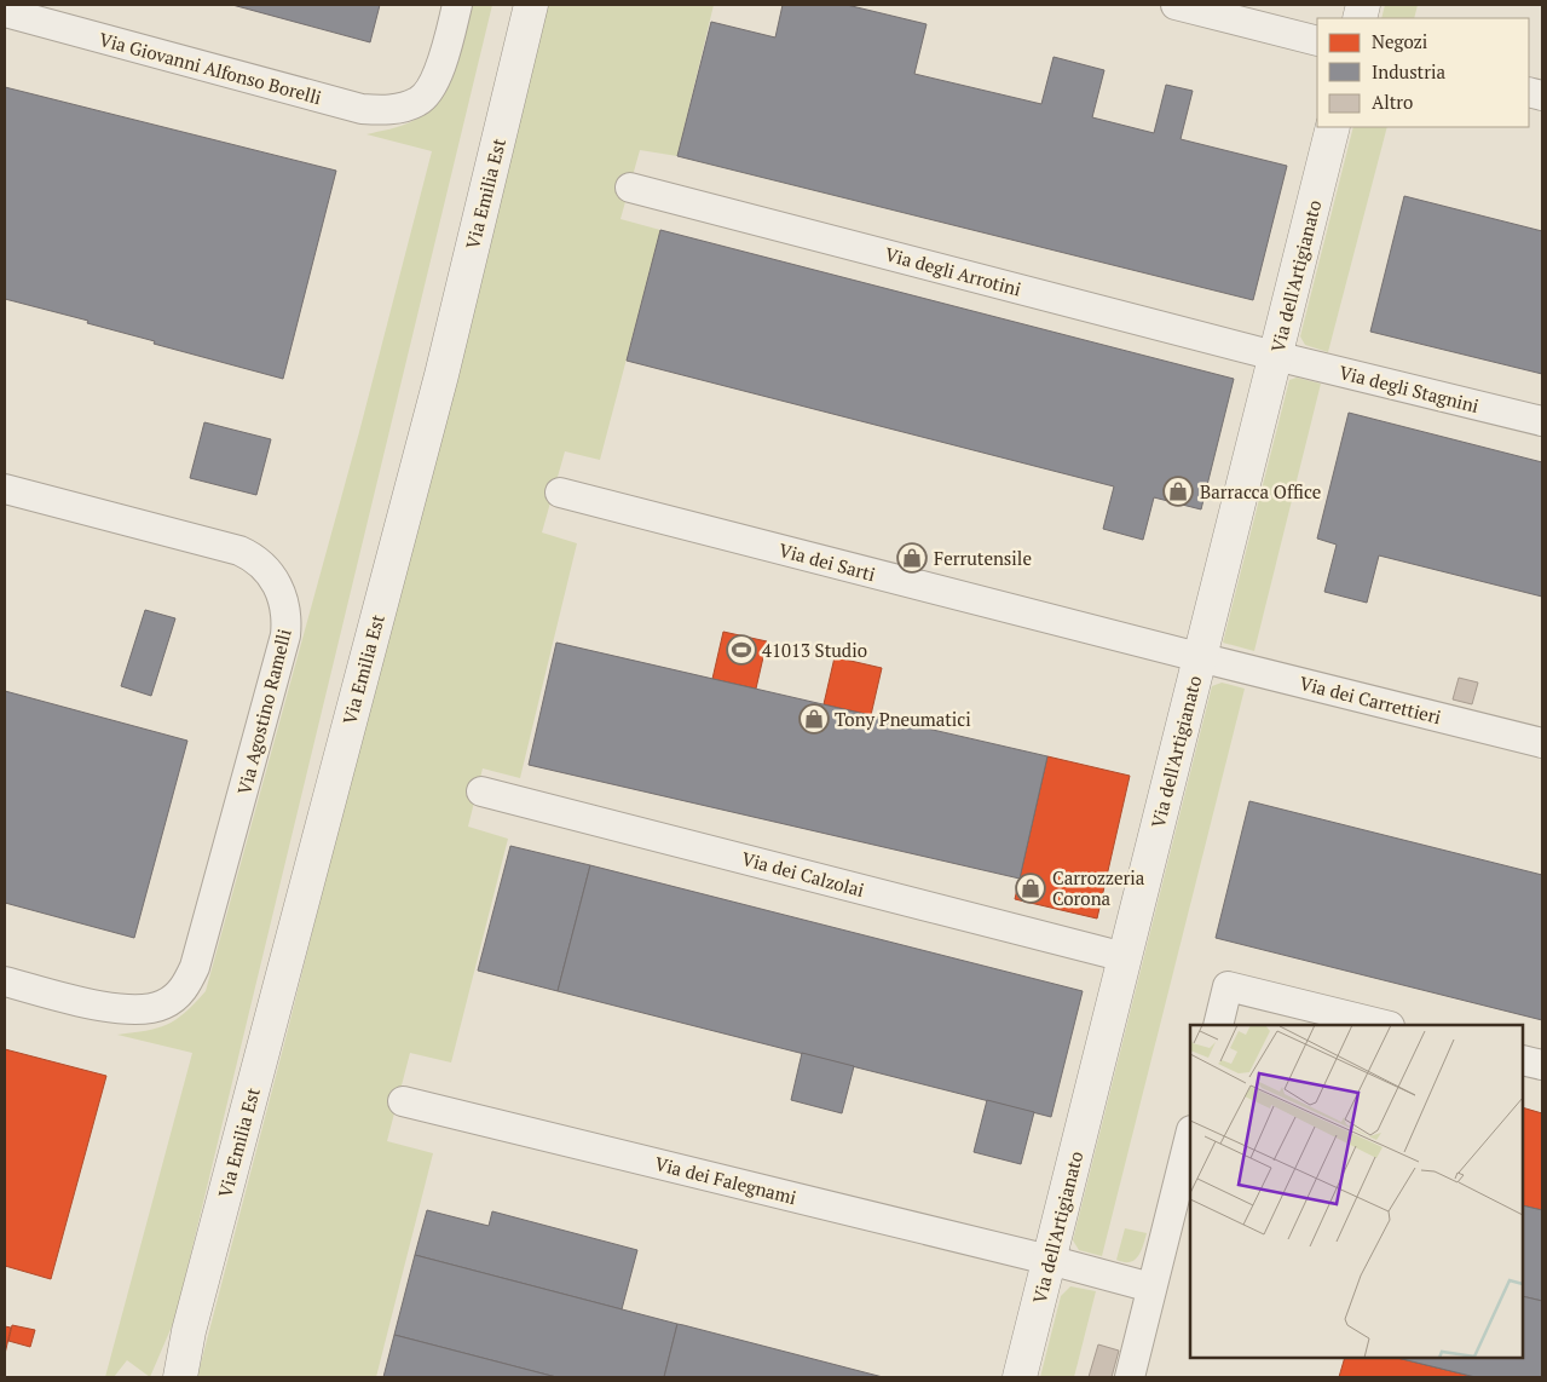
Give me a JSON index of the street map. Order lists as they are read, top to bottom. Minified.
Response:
{"streets":{"main road":["Via Emilia Est","Via dell'Artigianato"],"street":["Via Giovanni Alfonso Borelli","Via degli Arrotini","Via degli Stagnini","Via dei Sarti","Via dei Carrettieri","Via Agostino Ramelli","Via dei Calzolai","Via dei Falegnami"]},"crossings":[["Via degli Arrotini","Via dell'Artigianato"],["Via degli Arrotini","Via degli Stagnini"],["Via dell'Artigianato","Via degli Stagnini"],["Via dell'Artigianato","Via dei Sarti"],["Via dell'Artigianato","Via dei Carrettieri"],["Via dell'Artigianato","Via dei Calzolai"],["Via dell'Artigianato","Via dei Falegnami"],["Via dei Sarti","Via dei Carrettieri"]],"places":{"shop":["Barracca Office","Ferrutensile","Tony Pneumatici","Carrozzeria Corona"],"sports":["41013 Studio"]},"legend":["Negozi","Industria","Altro"]}
